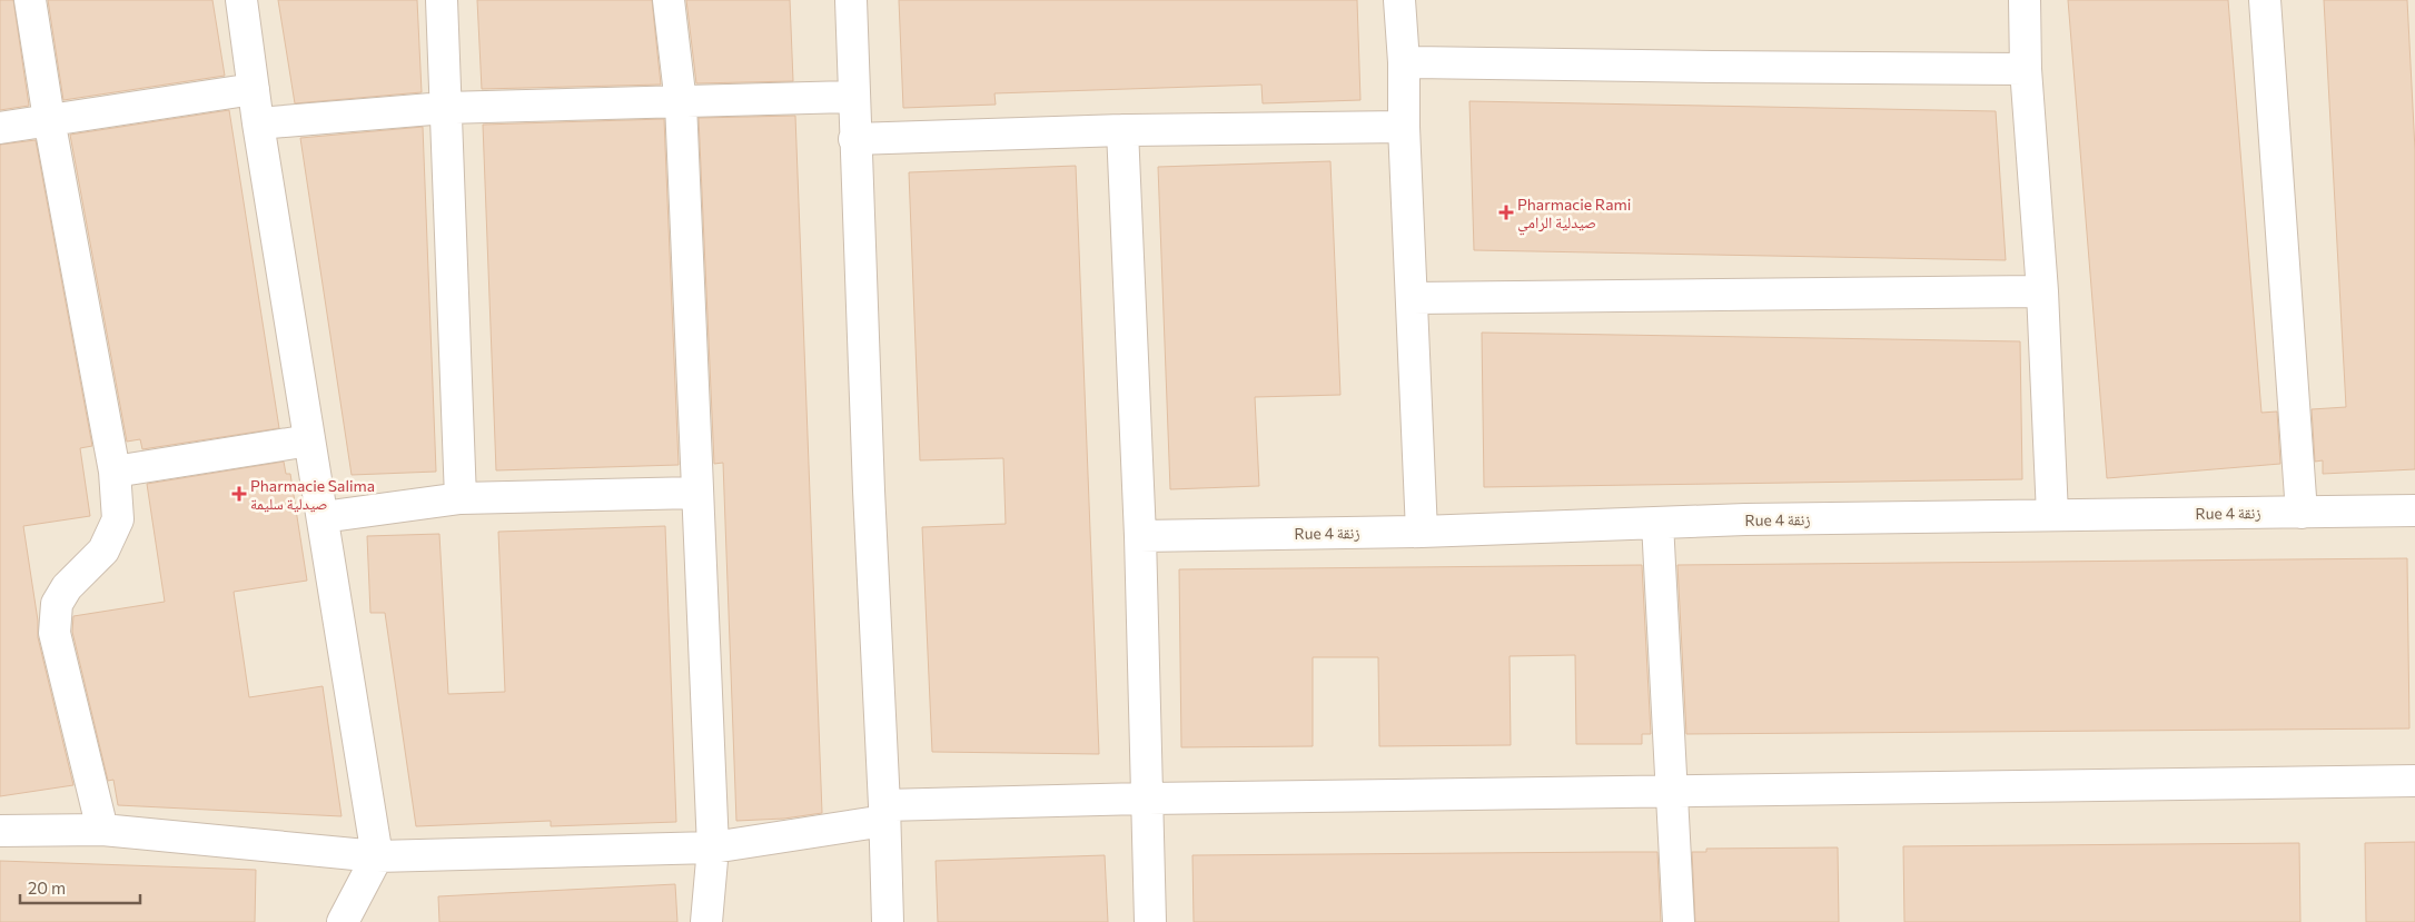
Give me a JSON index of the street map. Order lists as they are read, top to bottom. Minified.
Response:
{"streets":{"street":["Rue 4 زنقة"]},"places":{"health":["Pharmacie Rami صيدلية الرامي","Pharmacie Salima صيدلية سليمة"]},"scale_bar":"20 m"}
